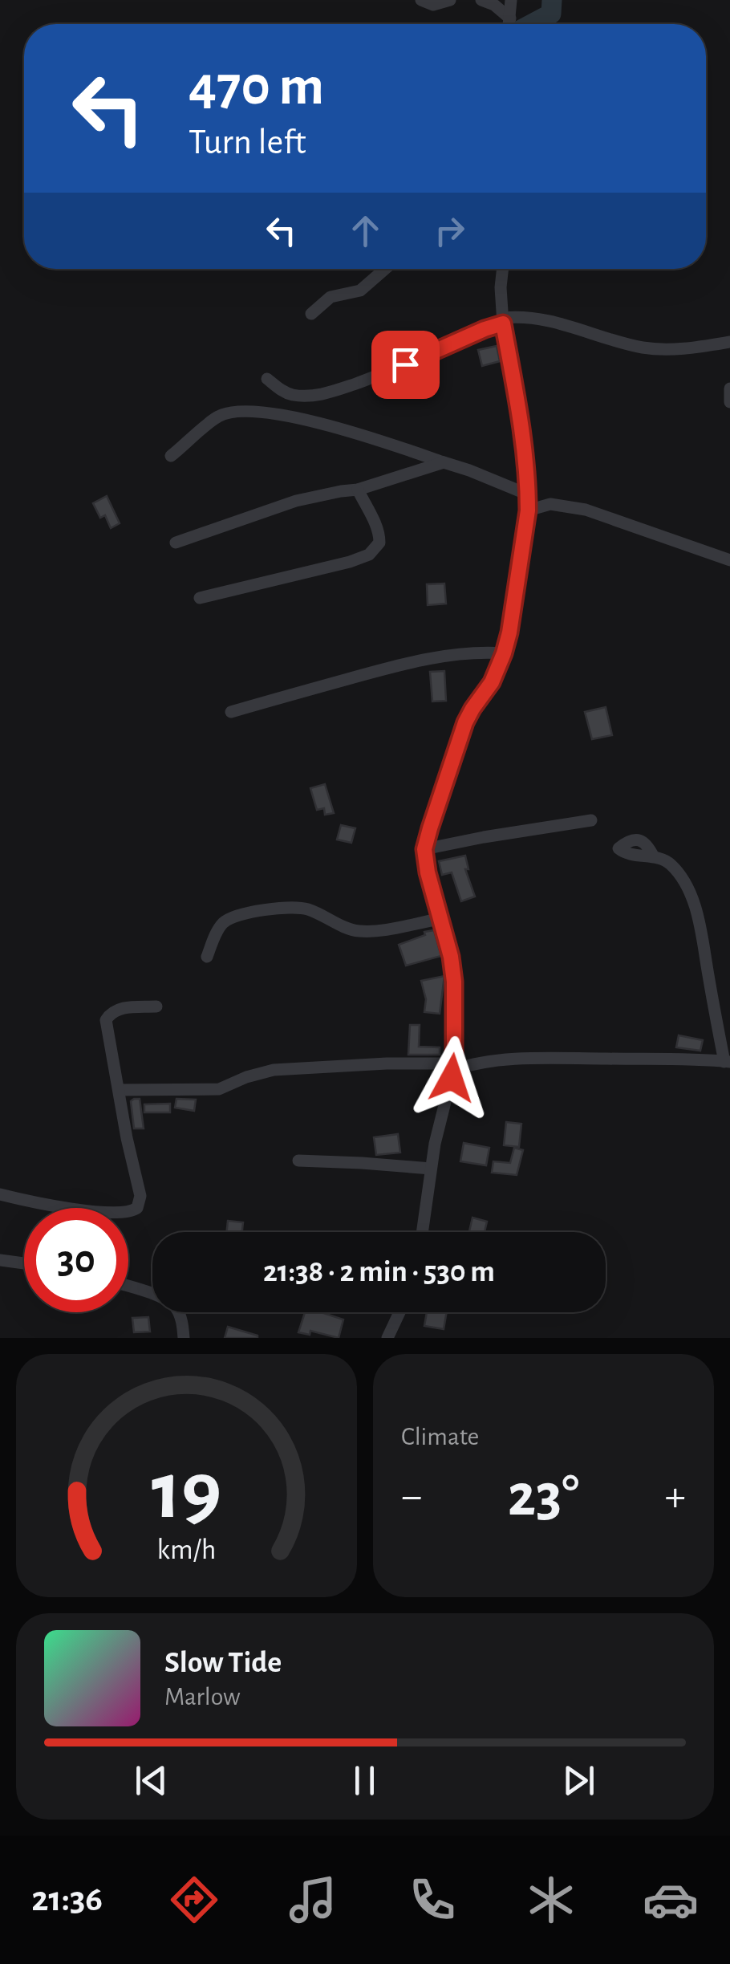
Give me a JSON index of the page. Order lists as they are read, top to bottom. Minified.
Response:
{"page":{"turn":["470 m","Turn left"],"limit":"30","trip":"21:38 · 2 min · 530 m","tile":"Climate","heat":["−","23°","+"],"song":["Slow Tide","Marlow"],"tabs":"21:36","gauge":["19","km/h"]}}
